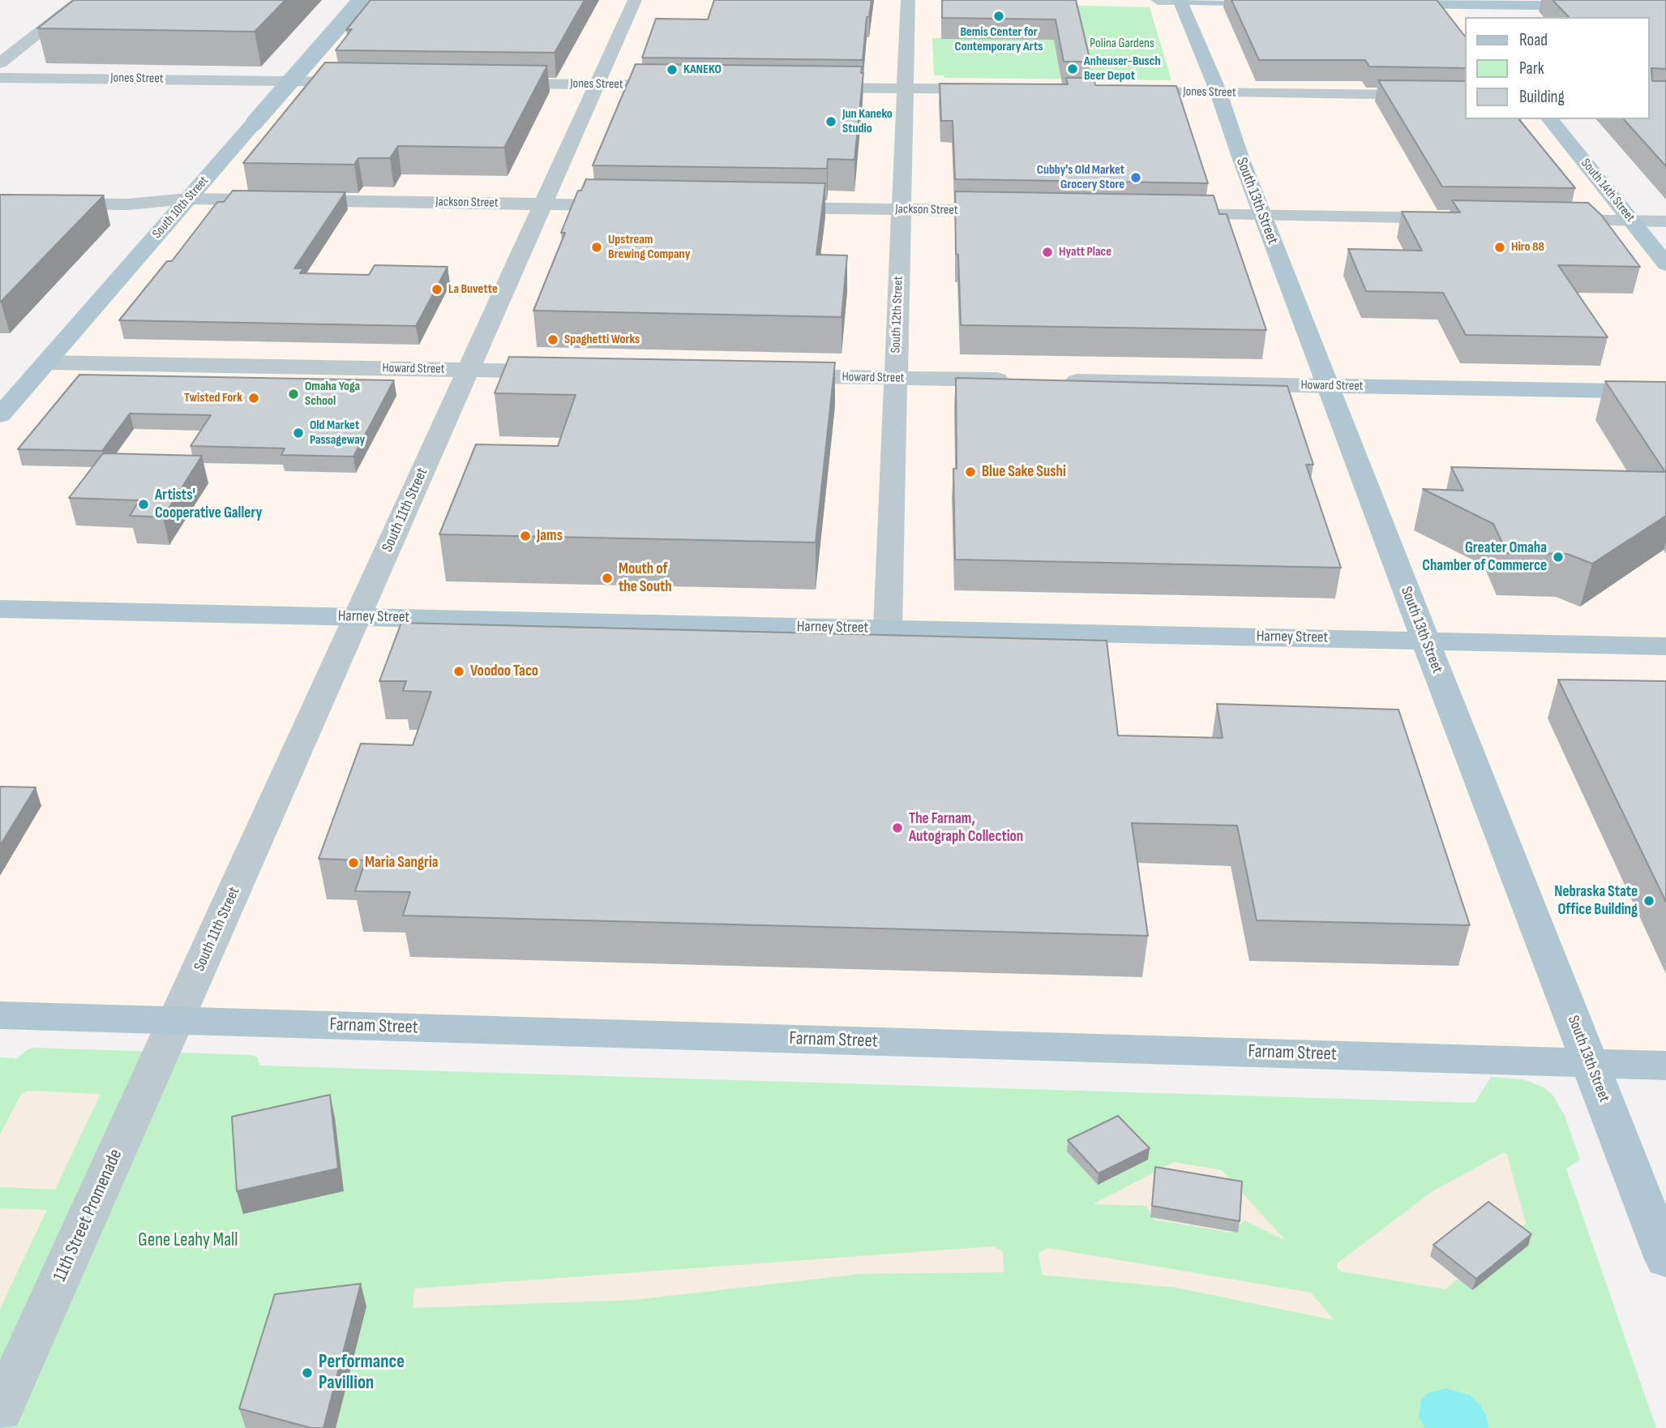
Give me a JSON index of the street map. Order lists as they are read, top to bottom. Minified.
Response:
{"streets":{"main road":["South 14th Street","South 13th Street","South 10th Street","Howard Street","Harney Street","Farnam Street"],"street":["Jones Street","Jackson Street","South 12th Street","South 11th Street","11th Street Promenade"]},"crossings":[["Jones Street","South 13th Street"],["Jones Street","South 11th Street"],["South 13th Street","Howard Street"],["South 13th Street","Harney Street"],["South 13th Street","Farnam Street"],["Jackson Street","South 10th Street"],["Jackson Street","South 12th Street"],["Jackson Street","South 11th Street"],["South 10th Street","Howard Street"],["South 12th Street","Howard Street"],["South 12th Street","Harney Street"],["Howard Street","South 11th Street"],["South 11th Street","Harney Street"],["South 11th Street","Farnam Street"],["South 11th Street","11th Street Promenade"],["Farnam Street","11th Street Promenade"]],"parks":["Polina Gardens","Gene Leahy Mall"],"places":["Bemis Center for Contemporary Arts","Anheuser-Busch Beer Depot","KANEKO","Jun Kaneko Studio","Cubby's Old Market Grocery Store","Upstream Brewing Company","Hiro 88","Hyatt Place","La Buvette","Spaghetti Works","Omaha Yoga School","Twisted Fork","Old Market Passageway","Blue Sake Sushi","Artists' Cooperative Gallery","Jams","Greater Omaha Chamber of Commerce","Mouth of the South","Voodoo Taco","The Farnam, Autograph Collection","Maria Sangria","Nebraska State Office Building","Performance Pavillion"],"legend":["Road","Park","Building"]}
